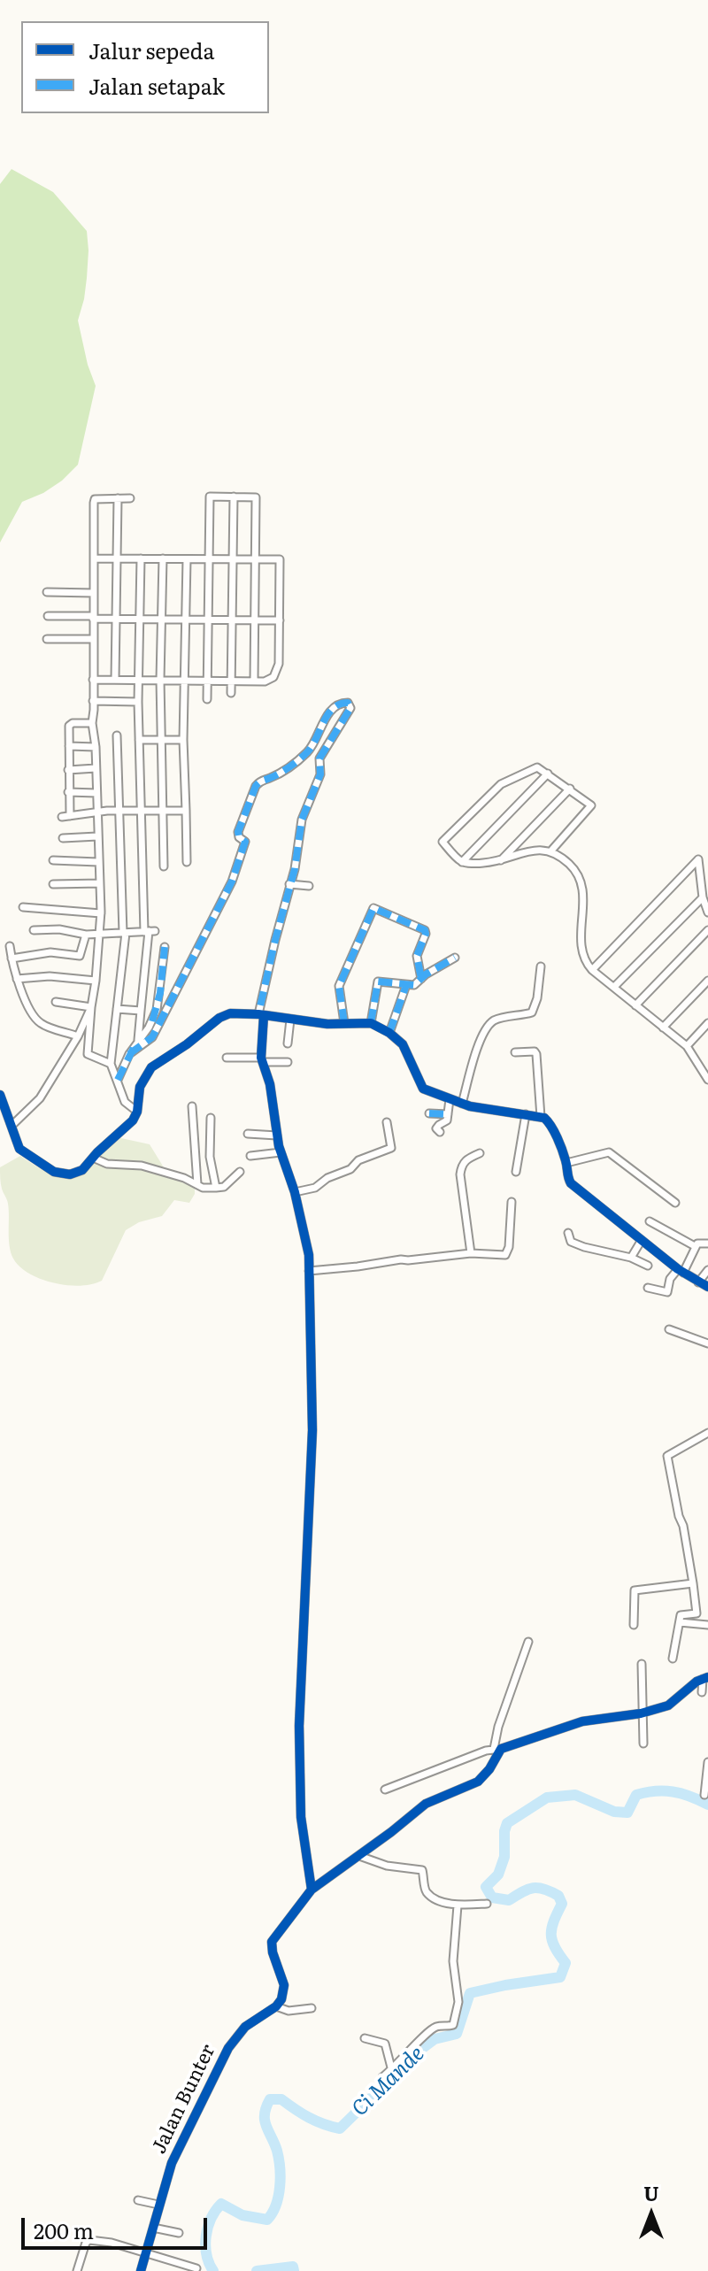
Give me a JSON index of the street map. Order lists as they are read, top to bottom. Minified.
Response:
{"streets":{"street":["Jalan Bunter"]},"water":["Ci Mande"],"legend":["Jalur sepeda","Jalan setapak"],"scale_bar":"200 m","north":"top"}
